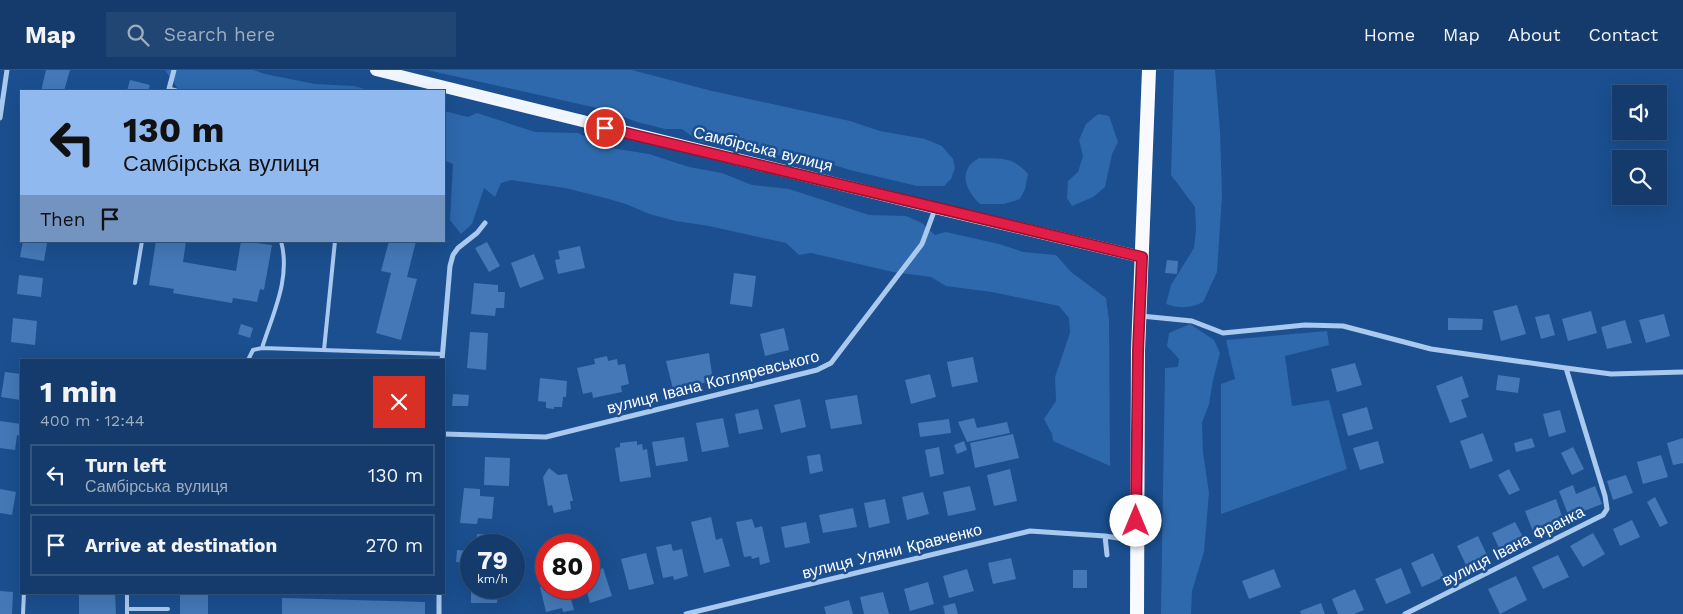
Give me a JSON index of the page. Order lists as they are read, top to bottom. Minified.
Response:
{"streets":{"main road":["Самбірська вулиця"],"street":["вулиця Івана Котляревського","вулиця Івана Франка","вулиця Уляни Кравченко"]},"crossings":[["Самбірська вулиця","вулиця Івана Котляревського"]],"page":{"header":"Map","search":"Search here","nav":["Home","Map","About","Contact"],"turn":["130 m","Самбірська вулиця"],"then":"Then","heading":["1 min","400 m · 12:44"],"list":[{"name":"Turn left","note":"Самбірська вулиця","value":"130 m"},{"name":"Arrive at destination","value":"270 m"}],"speed":"79 km/h","limit":"80"}}
